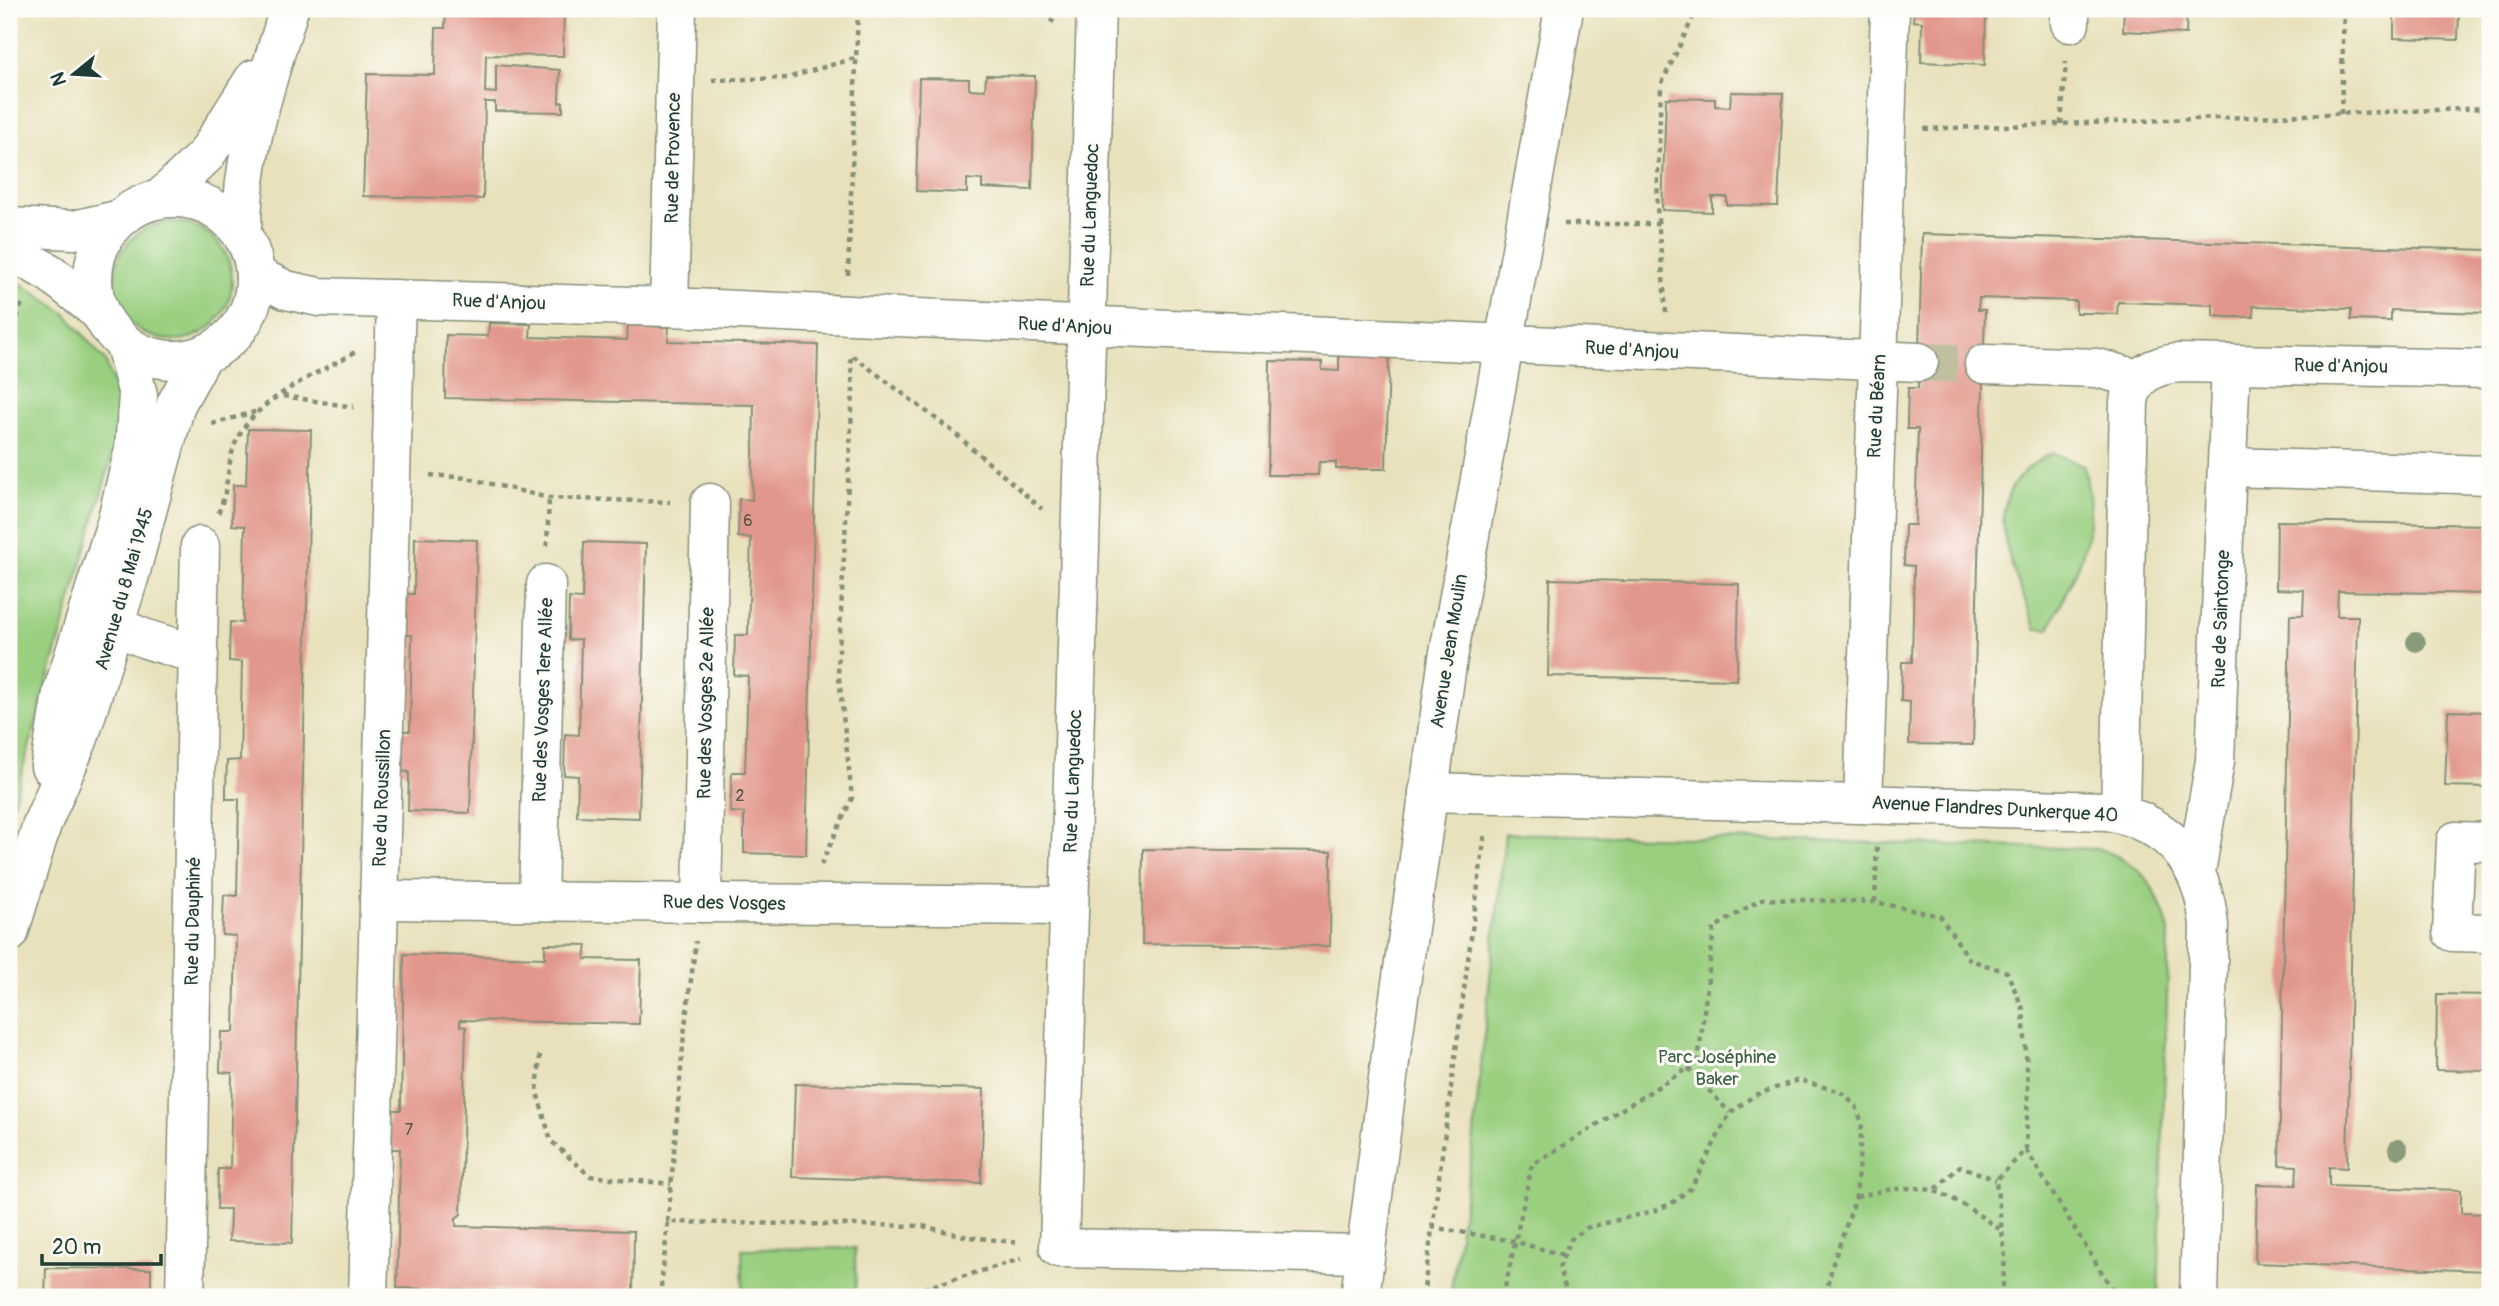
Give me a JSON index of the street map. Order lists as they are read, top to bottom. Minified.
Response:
{"streets":{"street":["Rue de Provence","Rue du Languedoc","Rue d'Anjou","Rue du Béarn","Avenue du 8 Mai 1945","Rue de Saintonge","Avenue Jean Moulin","Rue des Vosges 1ere Allée","Rue des Vosges 2e Allée","Rue du Roussillon","Avenue Flandres Dunkerque 40","Rue des Vosges","Rue du Dauphiné"]},"crossings":[["Rue de Provence","Rue d'Anjou"],["Rue du Languedoc","Rue d'Anjou"],["Rue du Languedoc","Rue des Vosges"],["Rue d'Anjou","Rue du Béarn"],["Rue d'Anjou","Avenue du 8 Mai 1945"],["Rue d'Anjou","Rue de Saintonge"],["Rue d'Anjou","Avenue Jean Moulin"],["Rue d'Anjou","Rue du Roussillon"],["Rue du Béarn","Avenue Flandres Dunkerque 40"],["Rue de Saintonge","Avenue Flandres Dunkerque 40"],["Avenue Jean Moulin","Avenue Flandres Dunkerque 40"],["Rue des Vosges 1ere Allée","Rue des Vosges"],["Rue des Vosges 2e Allée","Rue des Vosges"],["Rue du Roussillon","Rue des Vosges"]],"parks":["Parc Joséphine Baker"],"house_numbers":["6","2","7"],"scale_bar":"20 m","north":"left"}
